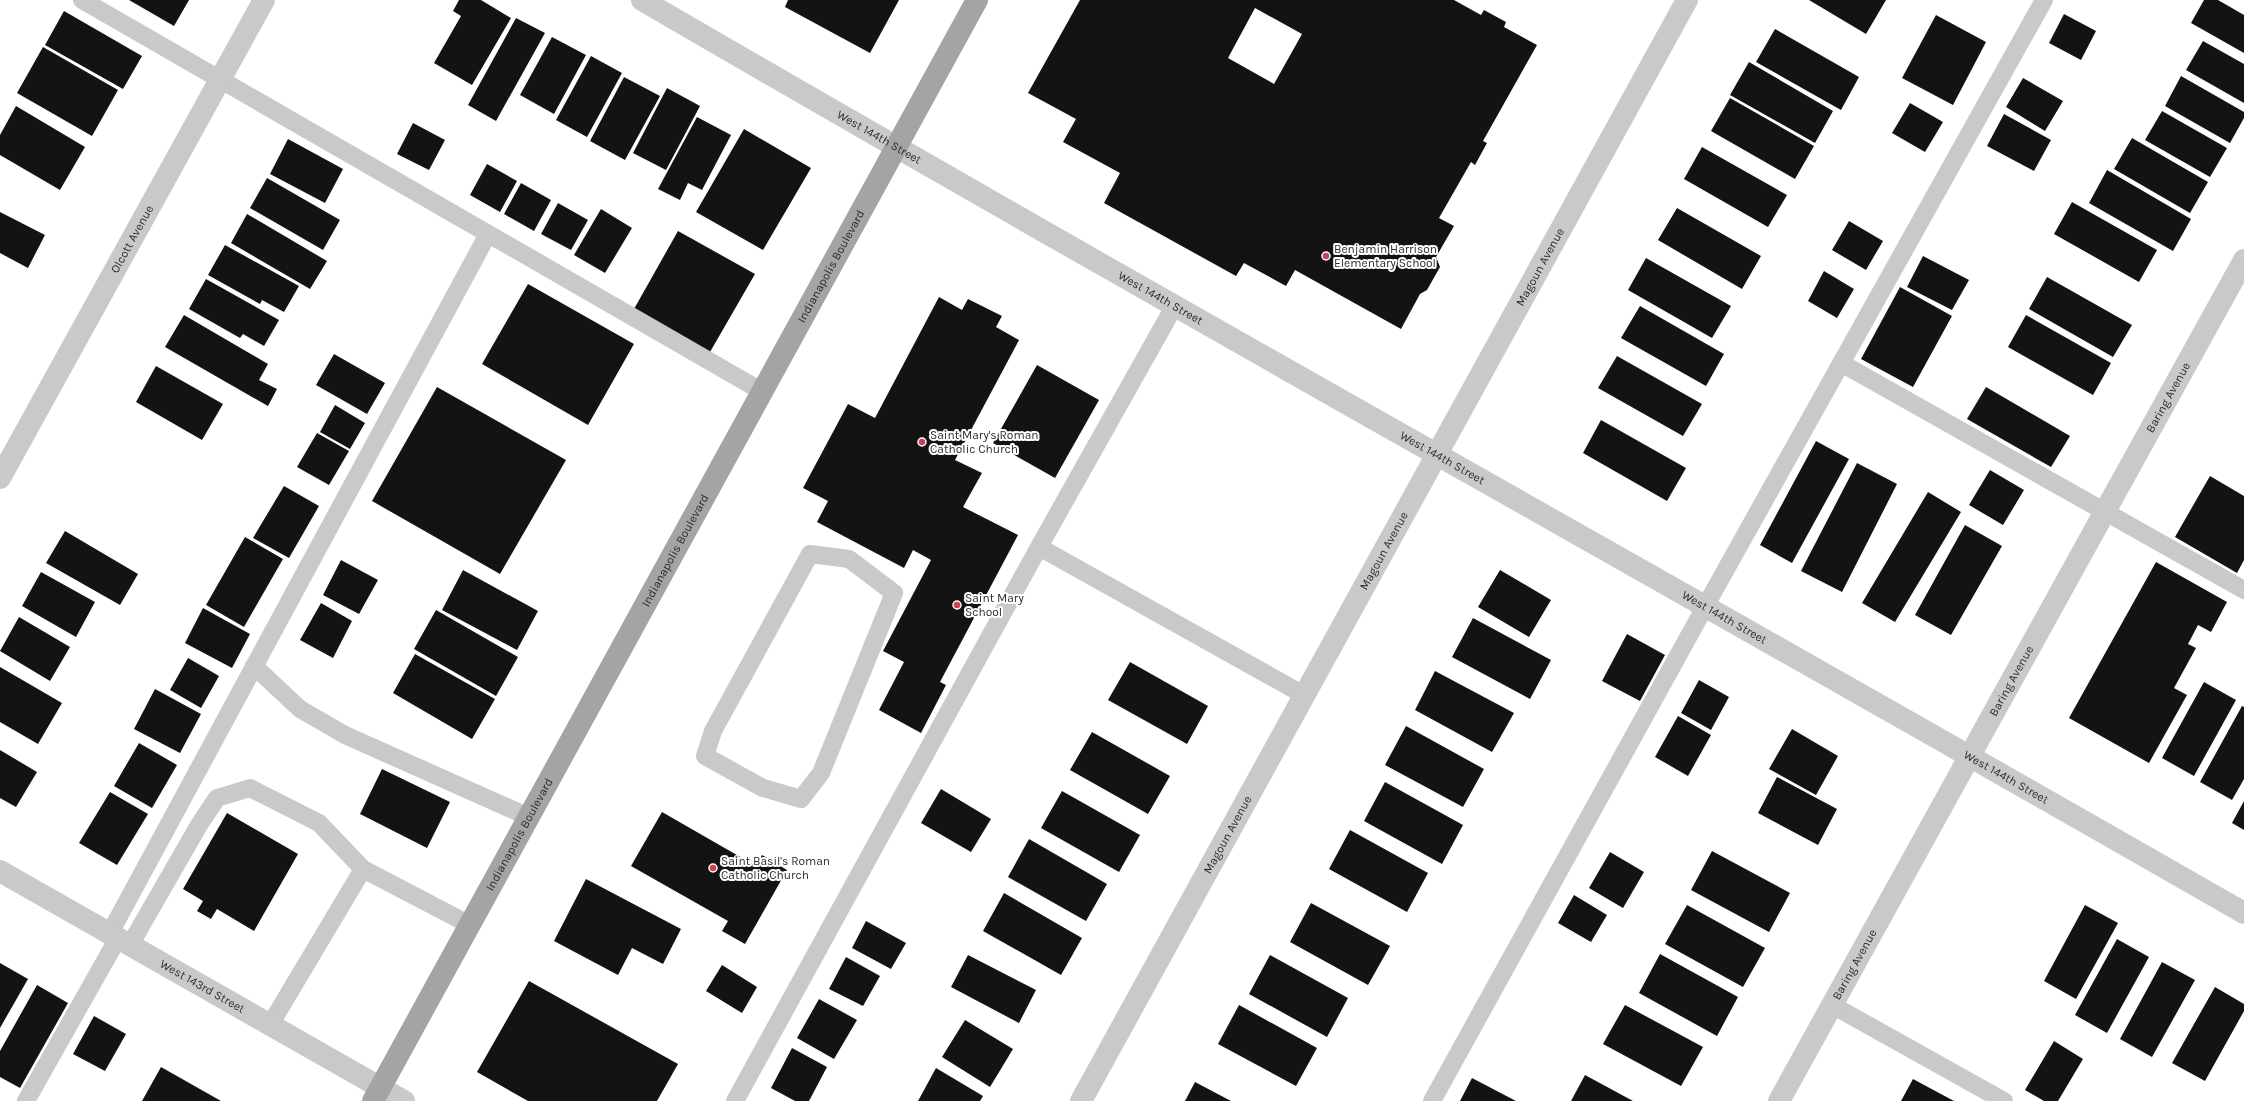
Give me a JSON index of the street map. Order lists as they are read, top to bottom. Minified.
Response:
{"streets":{"main road":["Indianapolis Boulevard"],"street":["West 144th Street","Olcott Avenue","Magoun Avenue","Baring Avenue","West 143rd Street"]},"crossings":[["West 144th Street","Indianapolis Boulevard"],["West 144th Street","Magoun Avenue"],["West 144th Street","Baring Avenue"],["Indianapolis Boulevard","West 143rd Street"]],"places":["Benjamin Harrison Elementary School","Saint Mary's Roman Catholic Church","Saint Mary School","Saint Basil's Roman Catholic Church"]}
